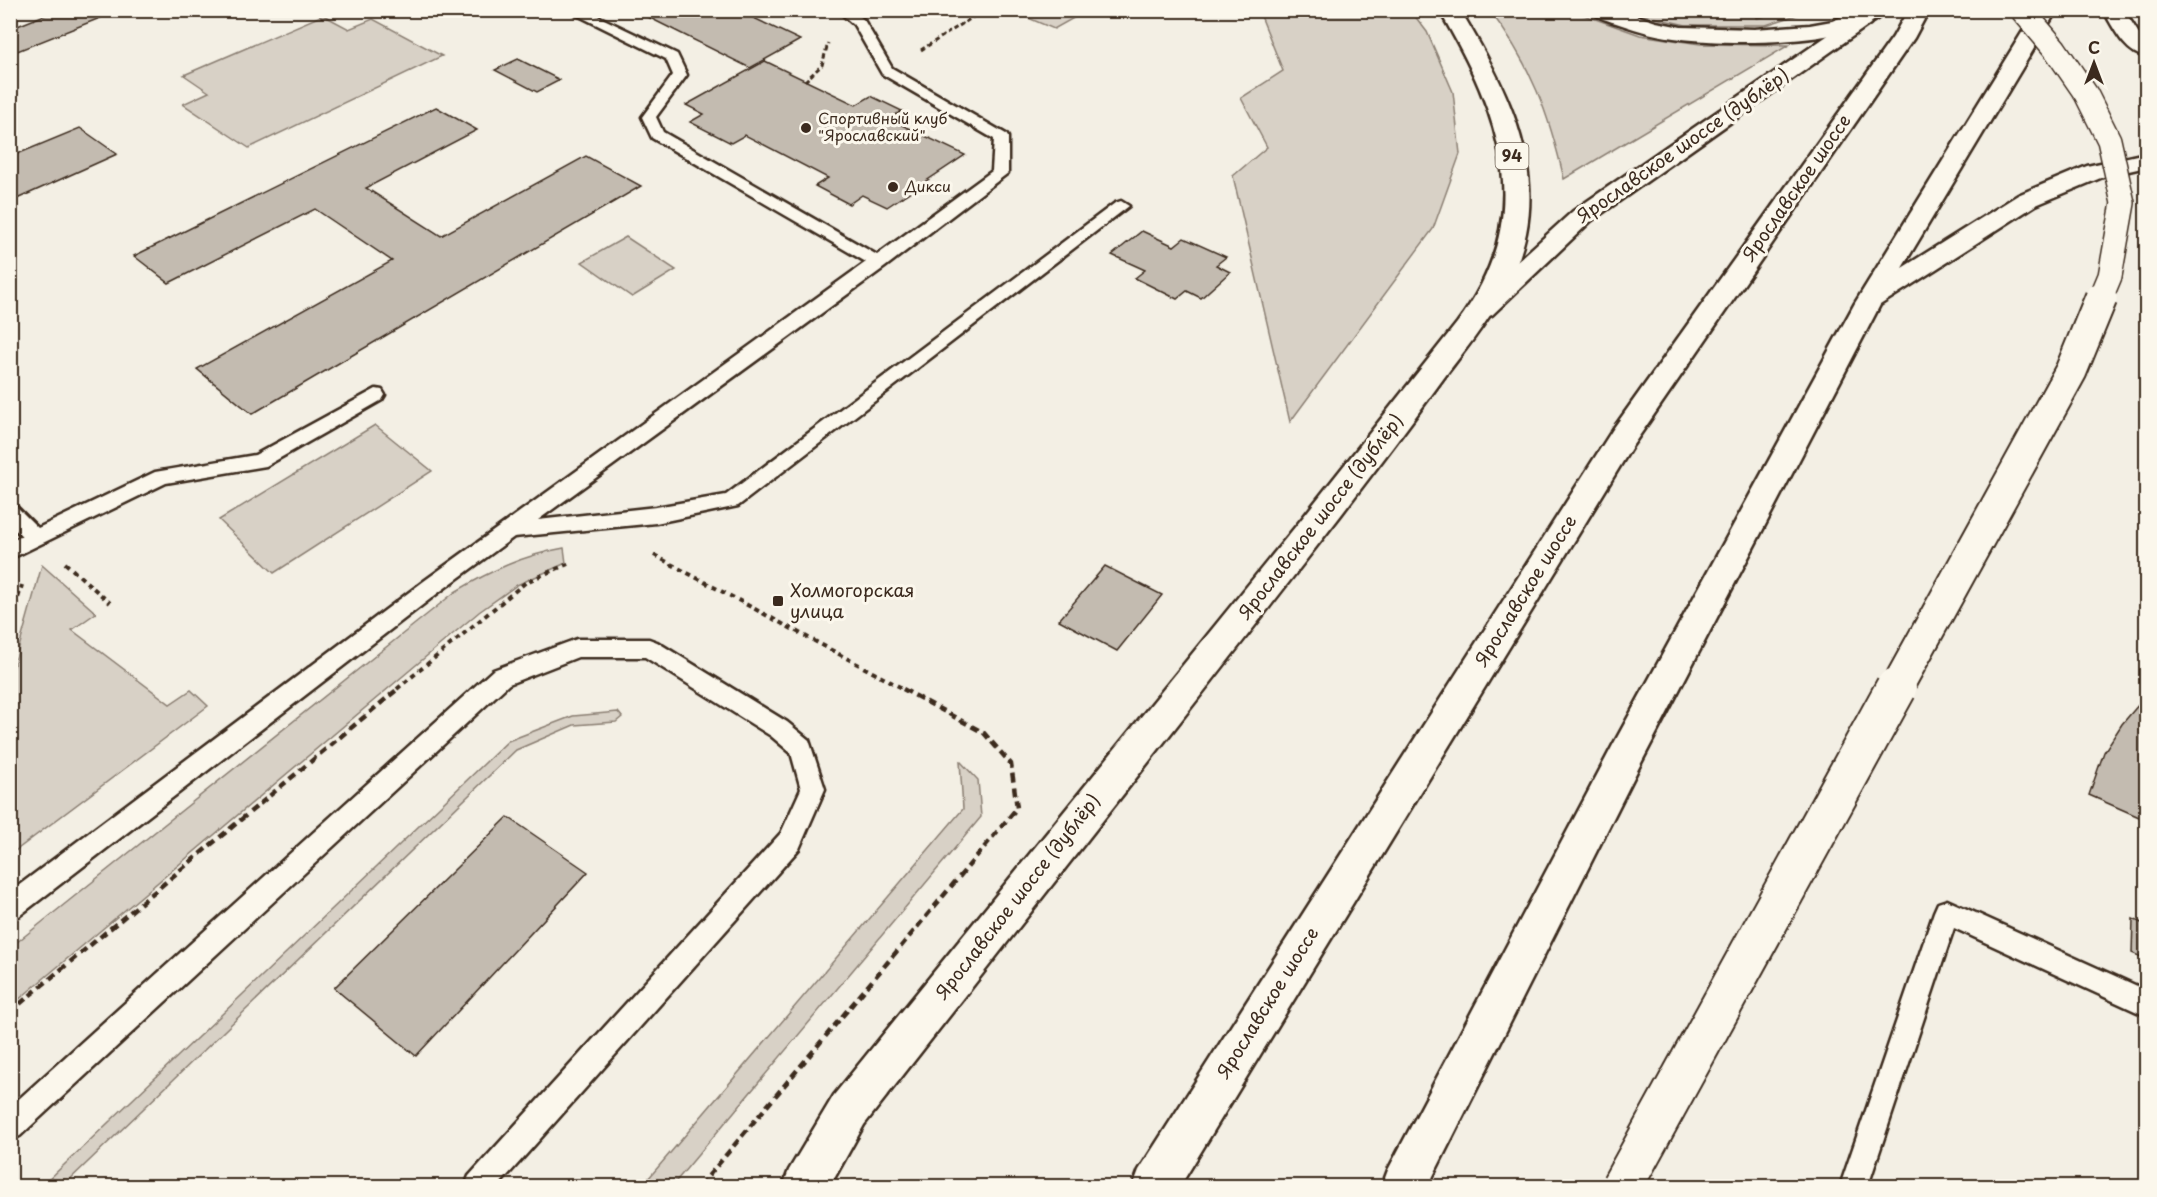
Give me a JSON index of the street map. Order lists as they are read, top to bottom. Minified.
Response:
{"streets":{"main road":["Ярославское шоссе (дублёр)","94","Ярославское шоссе"]},"crossings":[["Ярославское шоссе (дублёр)","94"]],"places":{"other":["Спортивный клуб \"Ярославский\"","Дикси"],"transit":["Холмогорская улица"]},"north":"top"}
